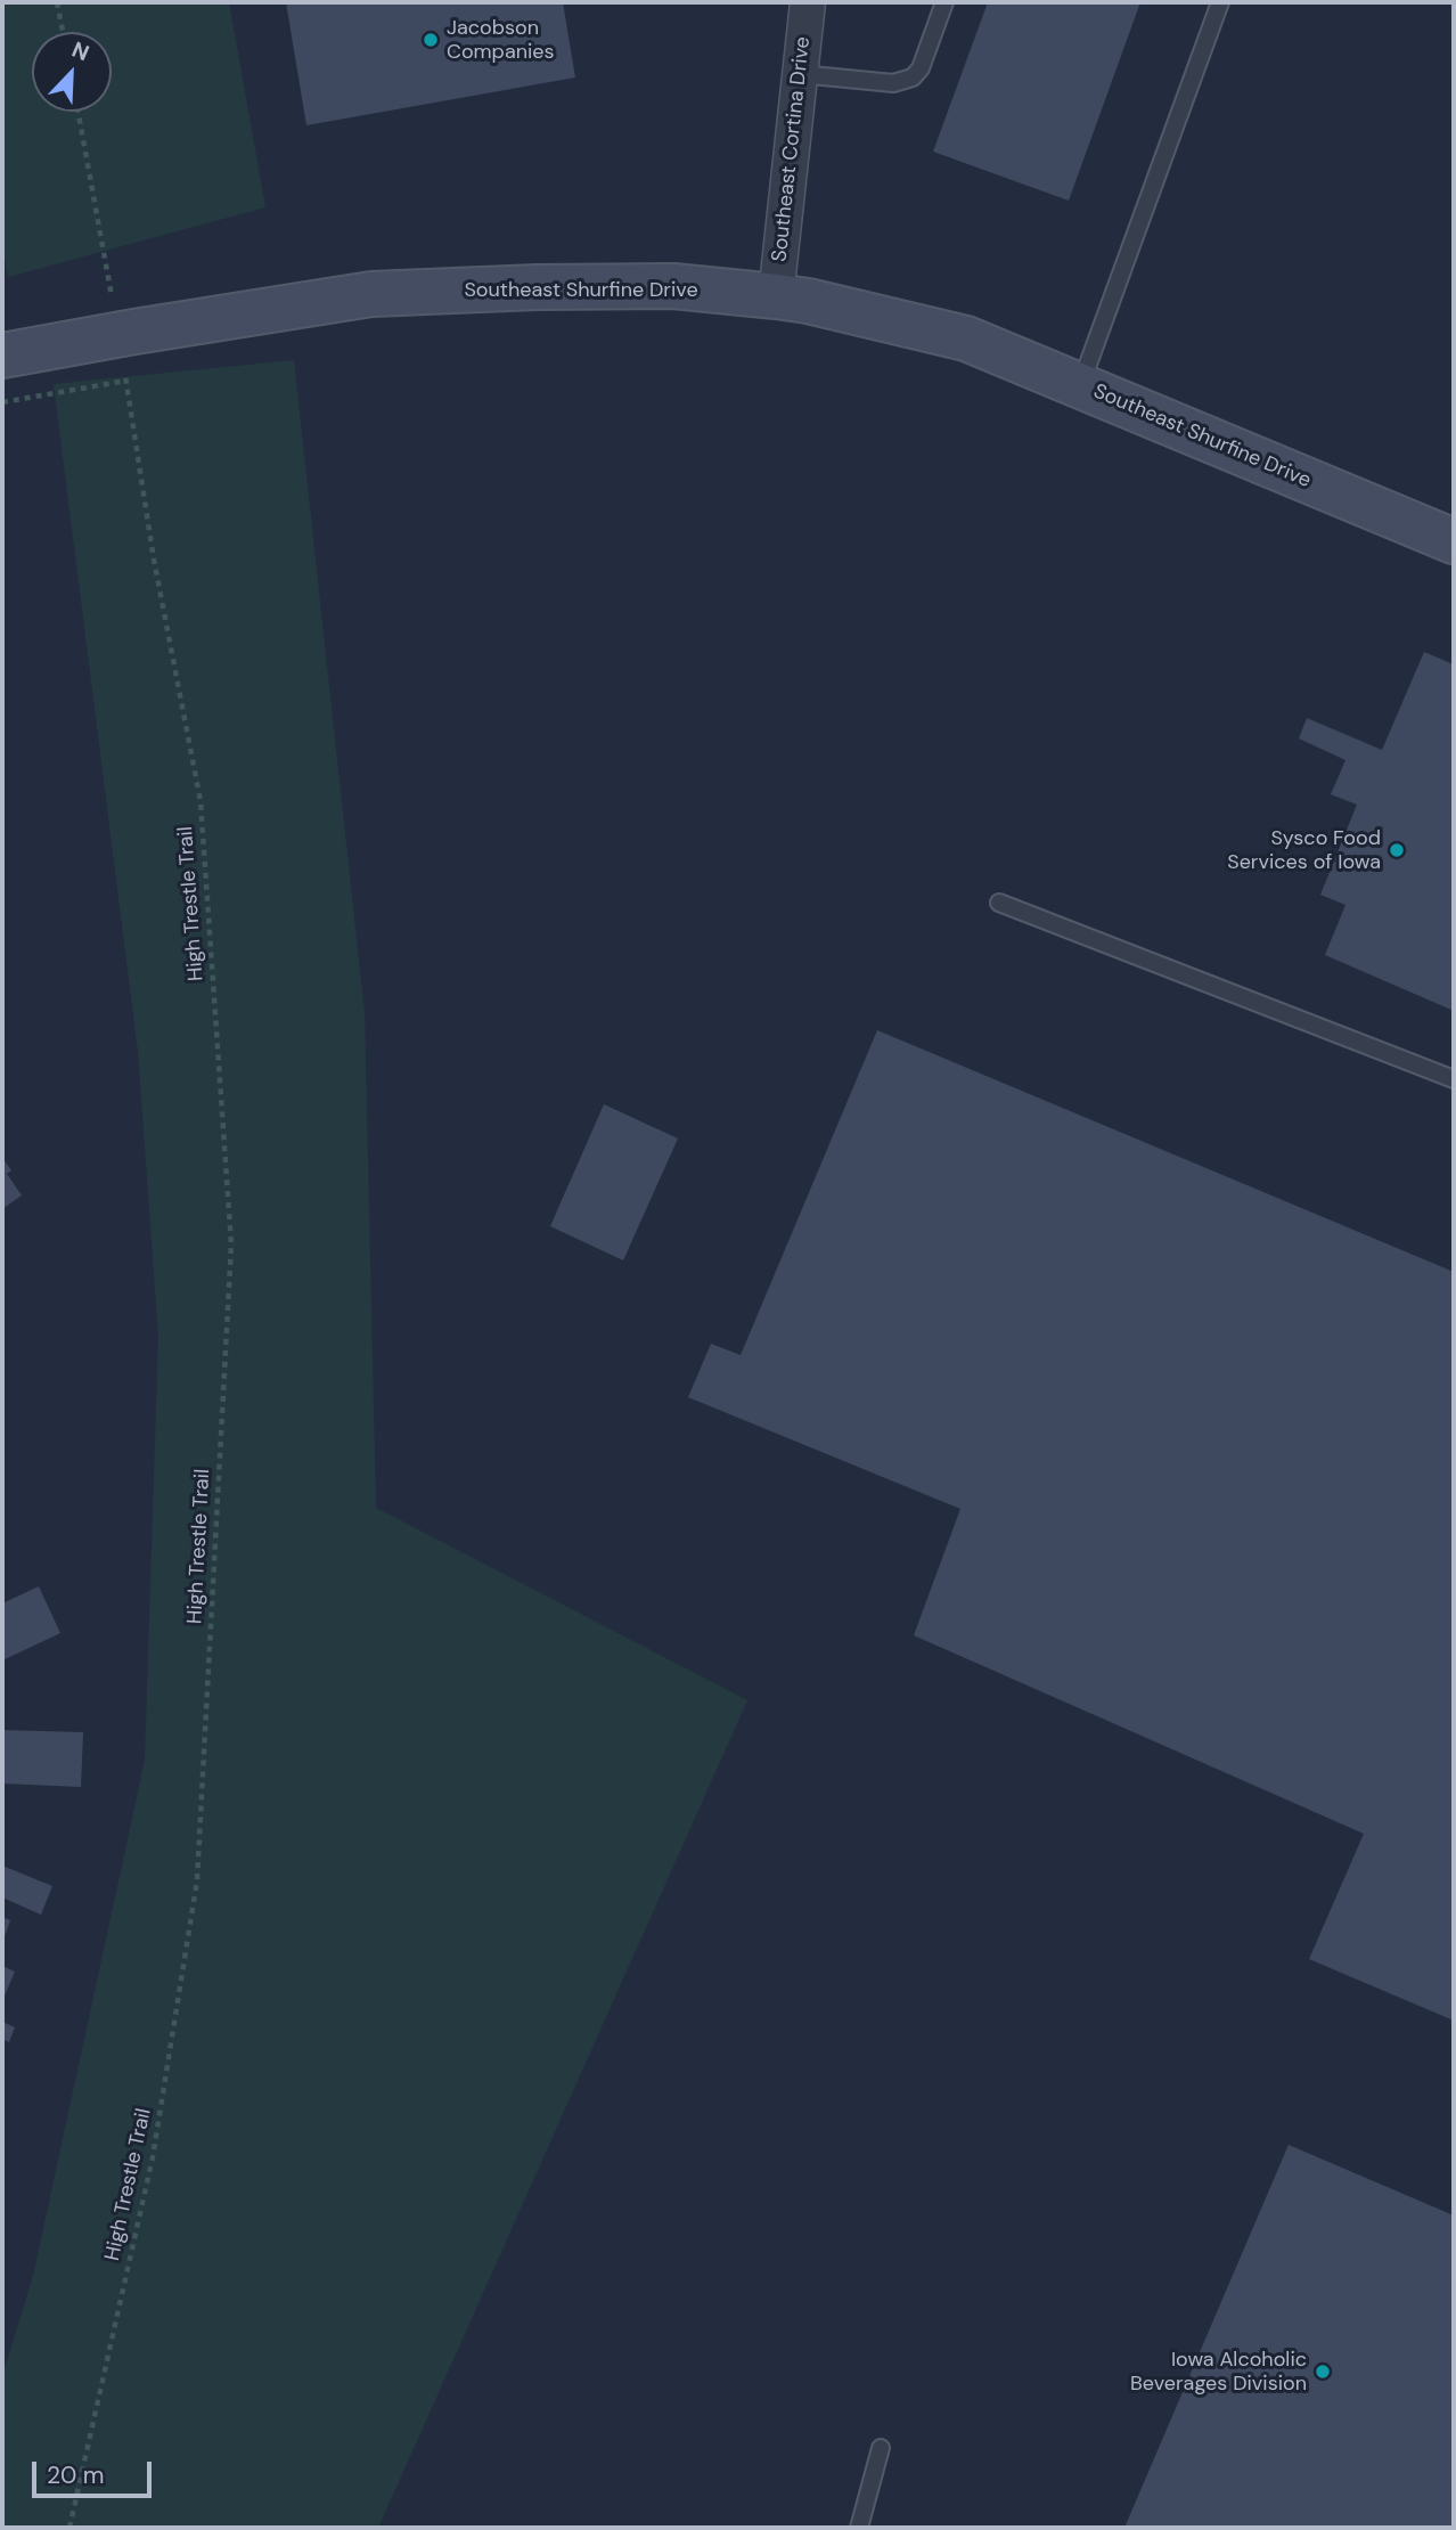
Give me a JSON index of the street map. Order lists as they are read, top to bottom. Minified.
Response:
{"streets":{"street":["Southeast Cortina Drive","Southeast Shurfine Drive"],"path":["High Trestle Trail"]},"crossings":[["Southeast Cortina Drive","Southeast Shurfine Drive"]],"places":["Jacobson Companies","Sysco Food Services of Iowa","Iowa Alcoholic Beverages Division"],"scale_bar":"20 m","north":"top right"}
